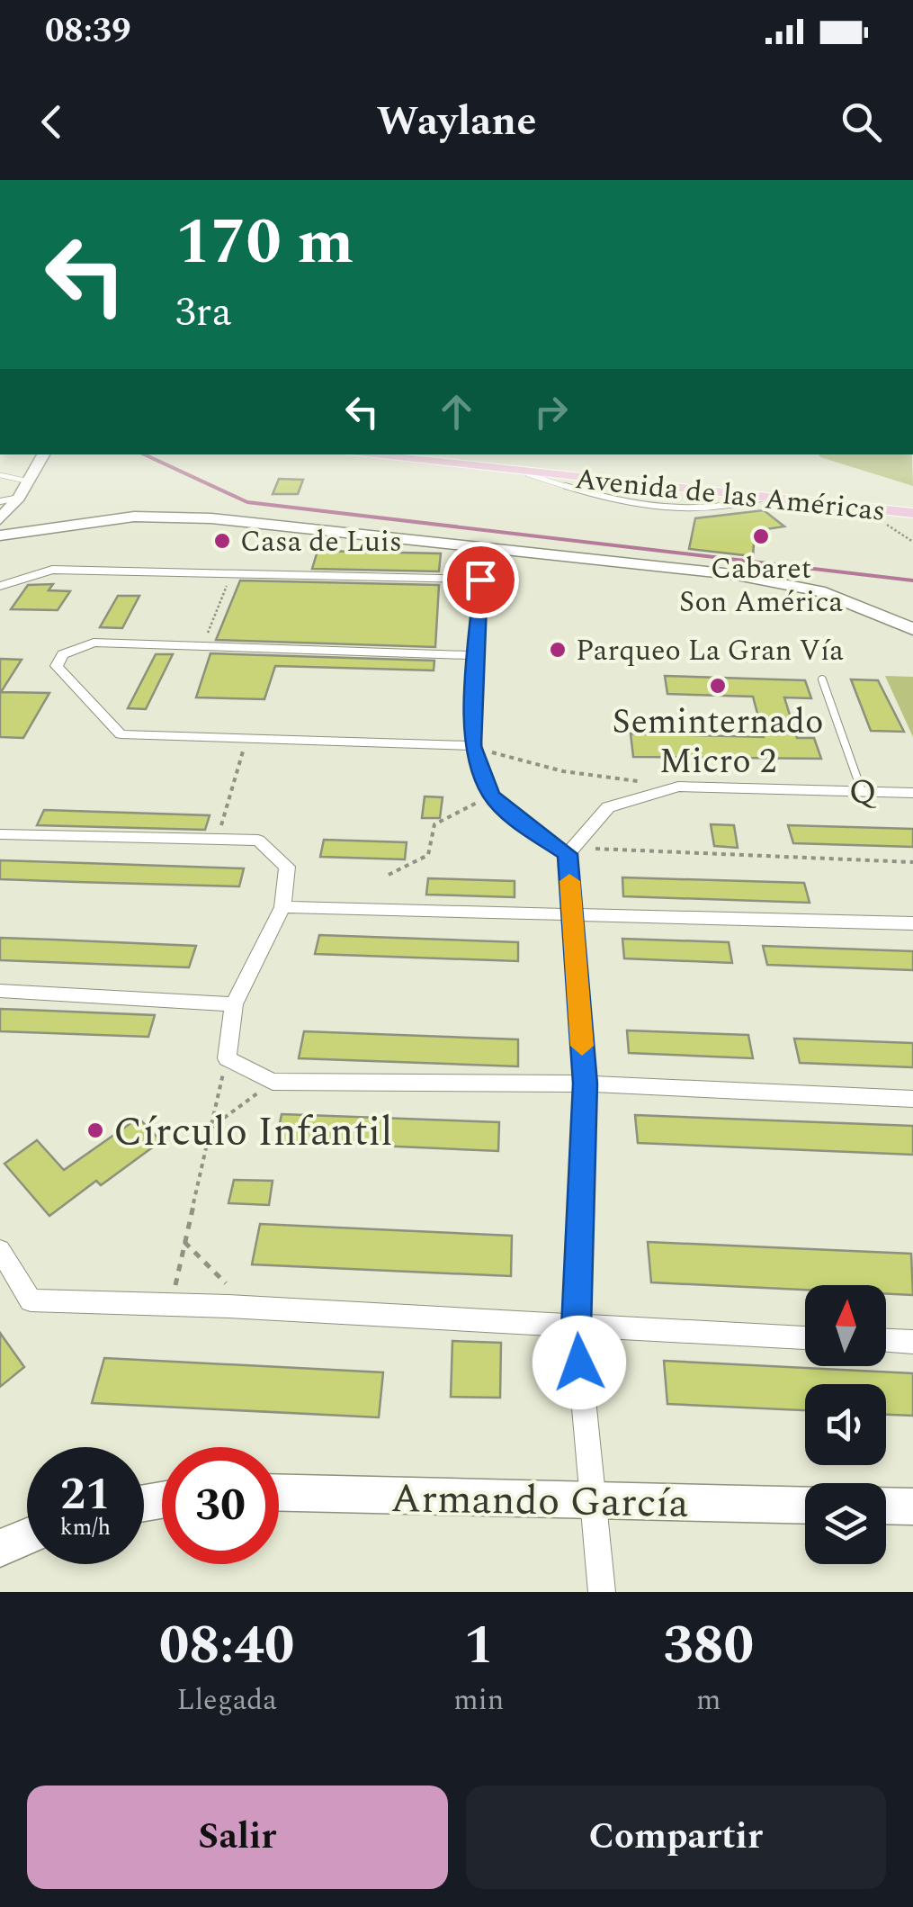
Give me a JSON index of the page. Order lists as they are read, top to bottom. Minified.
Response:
{"streets":{"main road":["Avenida de las Américas","Armando García"],"street":["Q"]},"places":["Cabaret Son América","Casa de Luis","Parqueo La Gran Vía","Seminternado Micro 2","Círculo Infantil"],"north":"top","page":{"status":"08:39","header":"Waylane","turn":["170 m","3ra"],"speed":"21 km/h","limit":"30","eta":["08:40","Llegada","1","min","380","m"],"buttons":["Salir","Compartir"]}}
